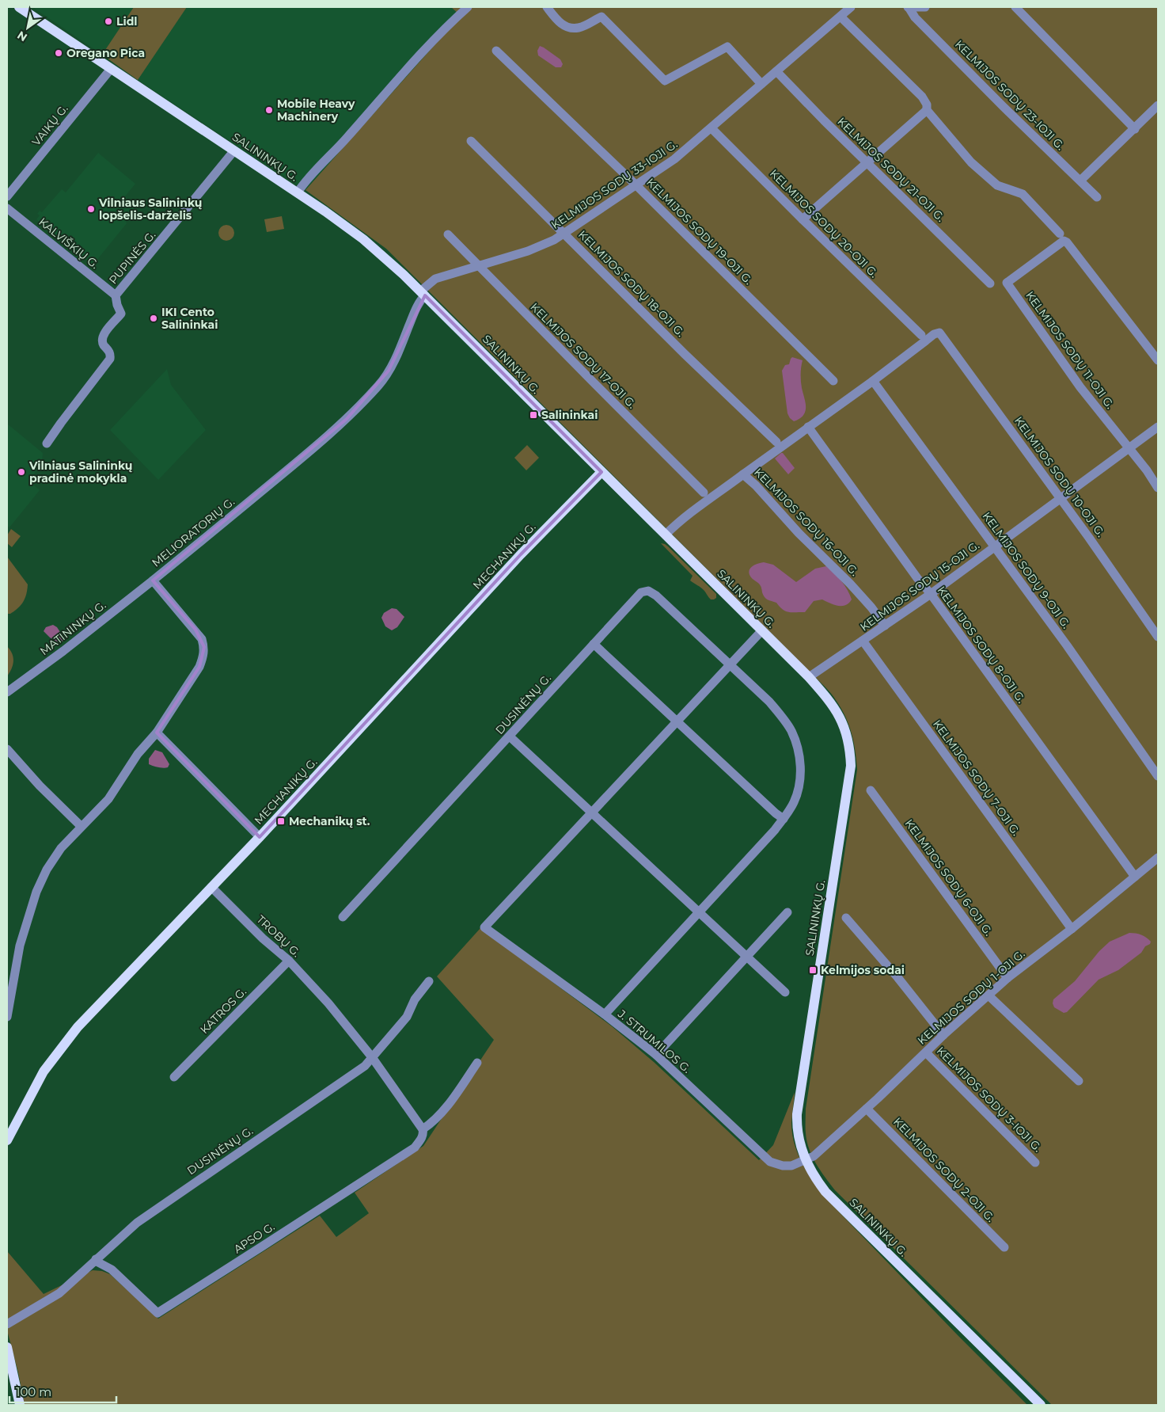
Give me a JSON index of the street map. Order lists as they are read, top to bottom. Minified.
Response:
{"streets":{"main road":["SALININKŲ G.","MECHANIKŲ G."],"street":["KELMIJOS SODŲ 23-IOJI G.","VAIKŲ G.","KELMIJOS SODŲ 21-OJI G.","KELMIJOS SODŲ 33-IOJI G.","KELMIJOS SODŲ 20-OJI G.","KELMIJOS SODŲ 19-OJI G.","KALVIŠKIŲ G.","PUPINĖS G.","KELMIJOS SODŲ 18-OJI G.","KELMIJOS SODŲ 11-OJI G.","KELMIJOS SODŲ 17-OJI G.","KELMIJOS SODŲ 10-OJI G.","KELMIJOS SODŲ 16-OJI G.","MELIORATORIŲ G.","KELMIJOS SODŲ 9-OJI G.","KELMIJOS SODŲ 15-OJI G.","MATININKŲ G.","KELMIJOS SODŲ 8-OJI G.","DUSINĖNŲ G.","KELMIJOS SODŲ 7-OJI G.","KELMIJOS SODŲ 6-OJI G.","TROBŲ G.","KELMIJOS SODŲ 1-OJI G.","KATROS G.","J. STRUMILOS G.","KELMIJOS SODŲ 3-IOJI G.","KELMIJOS SODŲ 2-OJI G.","APSO G."]},"crossings":[["VAIKŲ G.","SALININKŲ G."],["SALININKŲ G.","KELMIJOS SODŲ 33-IOJI G."],["SALININKŲ G.","PUPINĖS G."],["SALININKŲ G.","KELMIJOS SODŲ 16-OJI G."],["SALININKŲ G.","MELIORATORIŲ G."],["SALININKŲ G.","MECHANIKŲ G."],["SALININKŲ G.","KELMIJOS SODŲ 15-OJI G."],["SALININKŲ G.","KELMIJOS SODŲ 1-OJI G."],["SALININKŲ G.","J. STRUMILOS G."],["KELMIJOS SODŲ 21-OJI G.","KELMIJOS SODŲ 33-IOJI G."],["KELMIJOS SODŲ 33-IOJI G.","KELMIJOS SODŲ 20-OJI G."],["KELMIJOS SODŲ 33-IOJI G.","KELMIJOS SODŲ 19-OJI G."],["KELMIJOS SODŲ 33-IOJI G.","KELMIJOS SODŲ 18-OJI G."],["KELMIJOS SODŲ 33-IOJI G.","KELMIJOS SODŲ 17-OJI G."],["KELMIJOS SODŲ 33-IOJI G.","MELIORATORIŲ G."],["KALVIŠKIŲ G.","PUPINĖS G."],["KELMIJOS SODŲ 11-OJI G.","KELMIJOS SODŲ 15-OJI G."],["KELMIJOS SODŲ 10-OJI G.","KELMIJOS SODŲ 9-OJI G."],["KELMIJOS SODŲ 10-OJI G.","KELMIJOS SODŲ 15-OJI G."],["KELMIJOS SODŲ 16-OJI G.","KELMIJOS SODŲ 15-OJI G."],["MELIORATORIŲ G.","MATININKŲ G."],["MECHANIKŲ G.","TROBŲ G."],["KELMIJOS SODŲ 9-OJI G.","KELMIJOS SODŲ 15-OJI G."],["KELMIJOS SODŲ 15-OJI G.","KELMIJOS SODŲ 8-OJI G."],["KELMIJOS SODŲ 15-OJI G.","KELMIJOS SODŲ 7-OJI G."],["KELMIJOS SODŲ 8-OJI G.","KELMIJOS SODŲ 1-OJI G."],["DUSINĖNŲ G.","TROBŲ G."],["DUSINĖNŲ G.","J. STRUMILOS G."],["DUSINĖNŲ G.","APSO G."],["KELMIJOS SODŲ 7-OJI G.","KELMIJOS SODŲ 1-OJI G."],["KELMIJOS SODŲ 6-OJI G.","KELMIJOS SODŲ 1-OJI G."],["TROBŲ G.","KATROS G."],["KELMIJOS SODŲ 1-OJI G.","J. STRUMILOS G."],["KELMIJOS SODŲ 1-OJI G.","KELMIJOS SODŲ 3-IOJI G."],["KELMIJOS SODŲ 1-OJI G.","KELMIJOS SODŲ 2-OJI G."]],"places":{"other":["Lidl","Oregano Pica","Mobile Heavy Machinery","Vilniaus Salininkų lopšelis-darželis","IKI Cento Salininkai","Vilniaus Salininkų pradinė mokykla"],"transit":["Salininkai","Mechanikų st.","Kelmijos sodai"]},"scale_bar":"100 m","north":"bottom left"}
